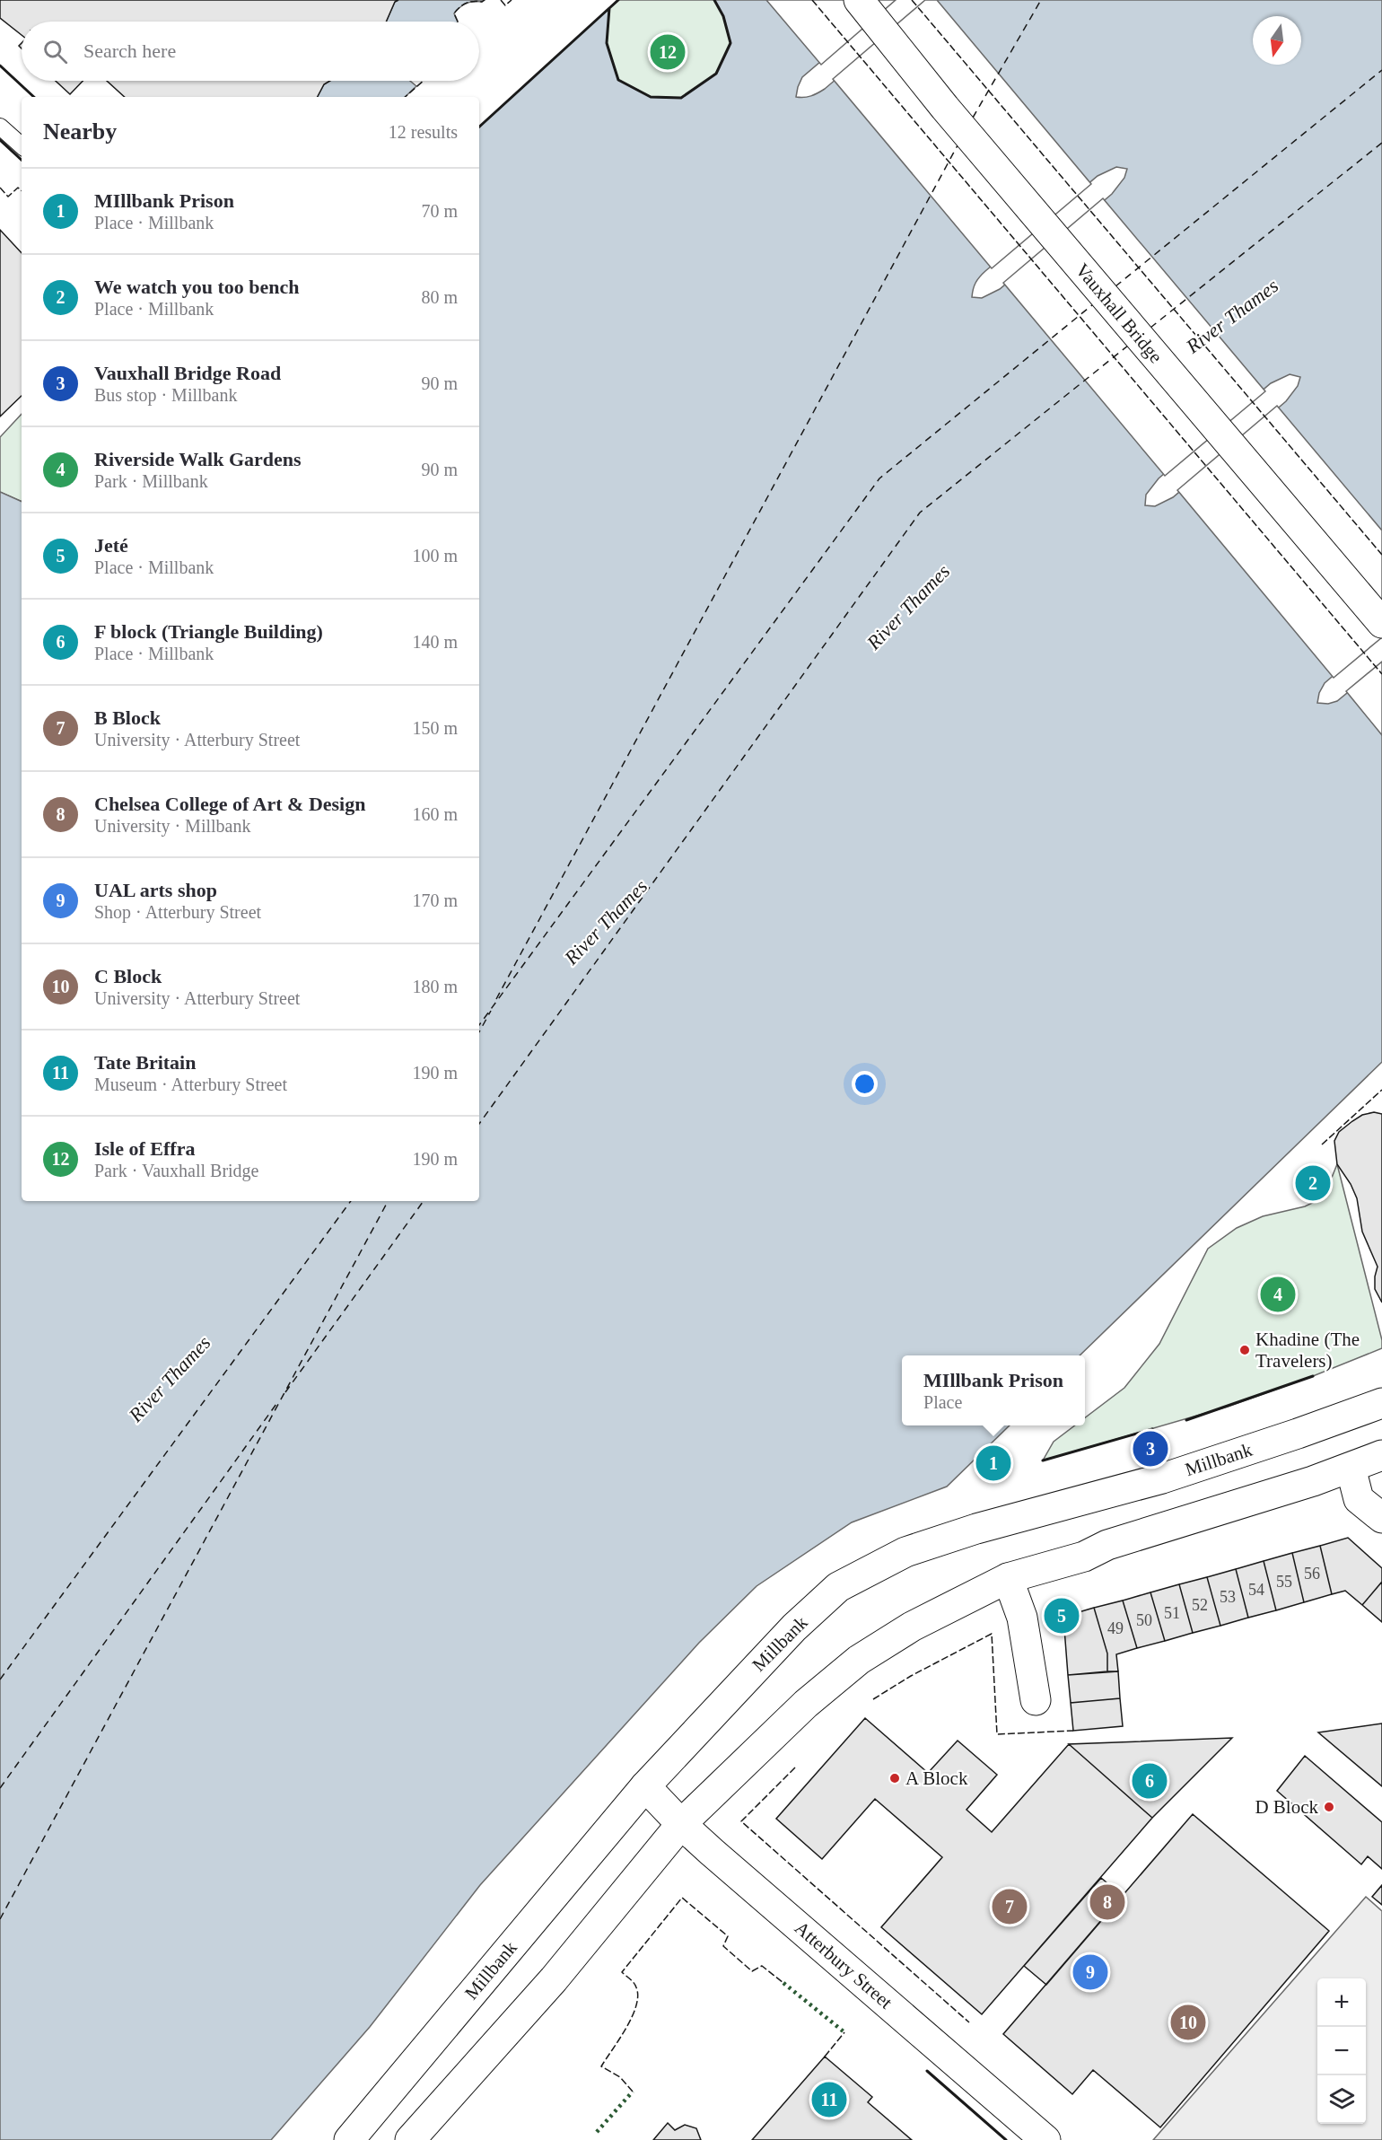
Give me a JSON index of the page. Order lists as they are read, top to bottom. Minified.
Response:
{"streets":{"main road":["Vauxhall Bridge","Millbank","Atterbury Street"]},"crossings":[["Millbank","Atterbury Street"]],"water":["River Thames"],"places":["Khadine (The Travelers)","A Block","D Block"],"house_numbers":["56","55","54","53","52","51","50","49"],"north":"bottom","page":{"search":"Search here","pins":["12","2","4","3","1","5","6","8","7","9","10","11"],"heading":["Nearby","12 results"],"list":[{"mark":"1","name":"MIllbank Prison","note":"Place · Millbank","value":"70 m"},{"mark":"2","name":"We watch you too bench","note":"Place · Millbank","value":"80 m"},{"mark":"3","name":"Vauxhall Bridge Road","note":"Bus stop · Millbank","value":"90 m"},{"mark":"4","name":"Riverside Walk Gardens","note":"Park · Millbank","value":"90 m"},{"mark":"5","name":"Jeté","note":"Place · Millbank","value":"100 m"},{"mark":"6","name":"F block (Triangle Building)","note":"Place · Millbank","value":"140 m"},{"mark":"7","name":"B Block","note":"University · Atterbury Street","value":"150 m"},{"mark":"8","name":"Chelsea College of Art & Design","note":"University · Millbank","value":"160 m"},{"mark":"9","name":"UAL arts shop","note":"Shop · Atterbury Street","value":"170 m"},{"mark":"10","name":"C Block","note":"University · Atterbury Street","value":"180 m"},{"mark":"11","name":"Tate Britain","note":"Museum · Atterbury Street","value":"190 m"},{"mark":"12","name":"Isle of Effra","note":"Park · Vauxhall Bridge","value":"190 m"}],"popup":["MIllbank Prison","Place"],"map_buttons":["+","−"]}}
